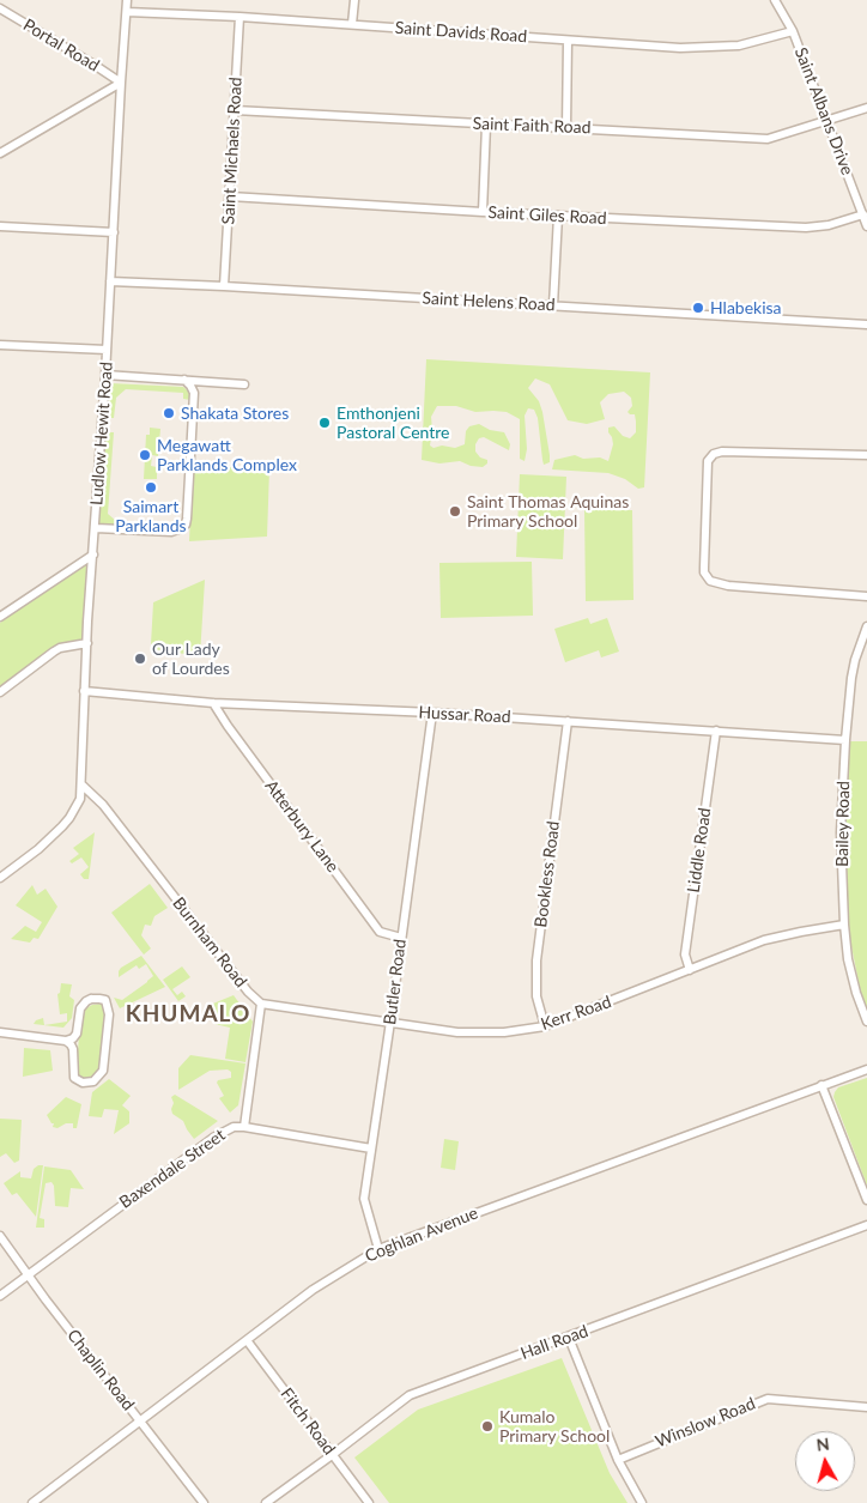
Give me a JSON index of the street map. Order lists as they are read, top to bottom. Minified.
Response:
{"streets":{"street":["Saint Davids Road","Portal Road","Saint Albans Drive","Saint Faith Road","Saint Michaels Road","Saint Giles Road","Saint Helens Road","Ludlow Hewit Road","Hussar Road","Bailey Road","Atterbury Lane","Liddle Road","Bookless Road","Burnham Road","Butler Road","Kerr Road","Baxendale Street","Coghlan Avenue","Hall Road","Chaplin Road","Fitch Road","Winslow Road"]},"crossings":[["Saint Davids Road","Saint Albans Drive"],["Saint Davids Road","Saint Michaels Road"],["Saint Davids Road","Ludlow Hewit Road"],["Portal Road","Ludlow Hewit Road"],["Saint Albans Drive","Saint Faith Road"],["Saint Albans Drive","Saint Giles Road"],["Saint Faith Road","Saint Michaels Road"],["Saint Michaels Road","Saint Giles Road"],["Saint Michaels Road","Saint Helens Road"],["Saint Helens Road","Ludlow Hewit Road"],["Ludlow Hewit Road","Hussar Road"],["Ludlow Hewit Road","Burnham Road"],["Hussar Road","Bailey Road"],["Hussar Road","Atterbury Lane"],["Hussar Road","Liddle Road"],["Hussar Road","Bookless Road"],["Hussar Road","Butler Road"],["Bailey Road","Kerr Road"],["Atterbury Lane","Butler Road"],["Liddle Road","Kerr Road"],["Bookless Road","Kerr Road"],["Burnham Road","Kerr Road"],["Butler Road","Kerr Road"],["Butler Road","Baxendale Street"],["Butler Road","Coghlan Avenue"],["Baxendale Street","Chaplin Road"],["Coghlan Avenue","Chaplin Road"],["Coghlan Avenue","Fitch Road"],["Hall Road","Fitch Road"]],"districts":["KHUMALO"],"places":["Hlabekisa","Shakata Stores","Emthonjeni Pastoral Centre","Megawatt Parklands Complex","Saimart Parklands","Saint Thomas Aquinas Primary School","Our Lady of Lourdes","Kumalo Primary School"],"north":"top"}
